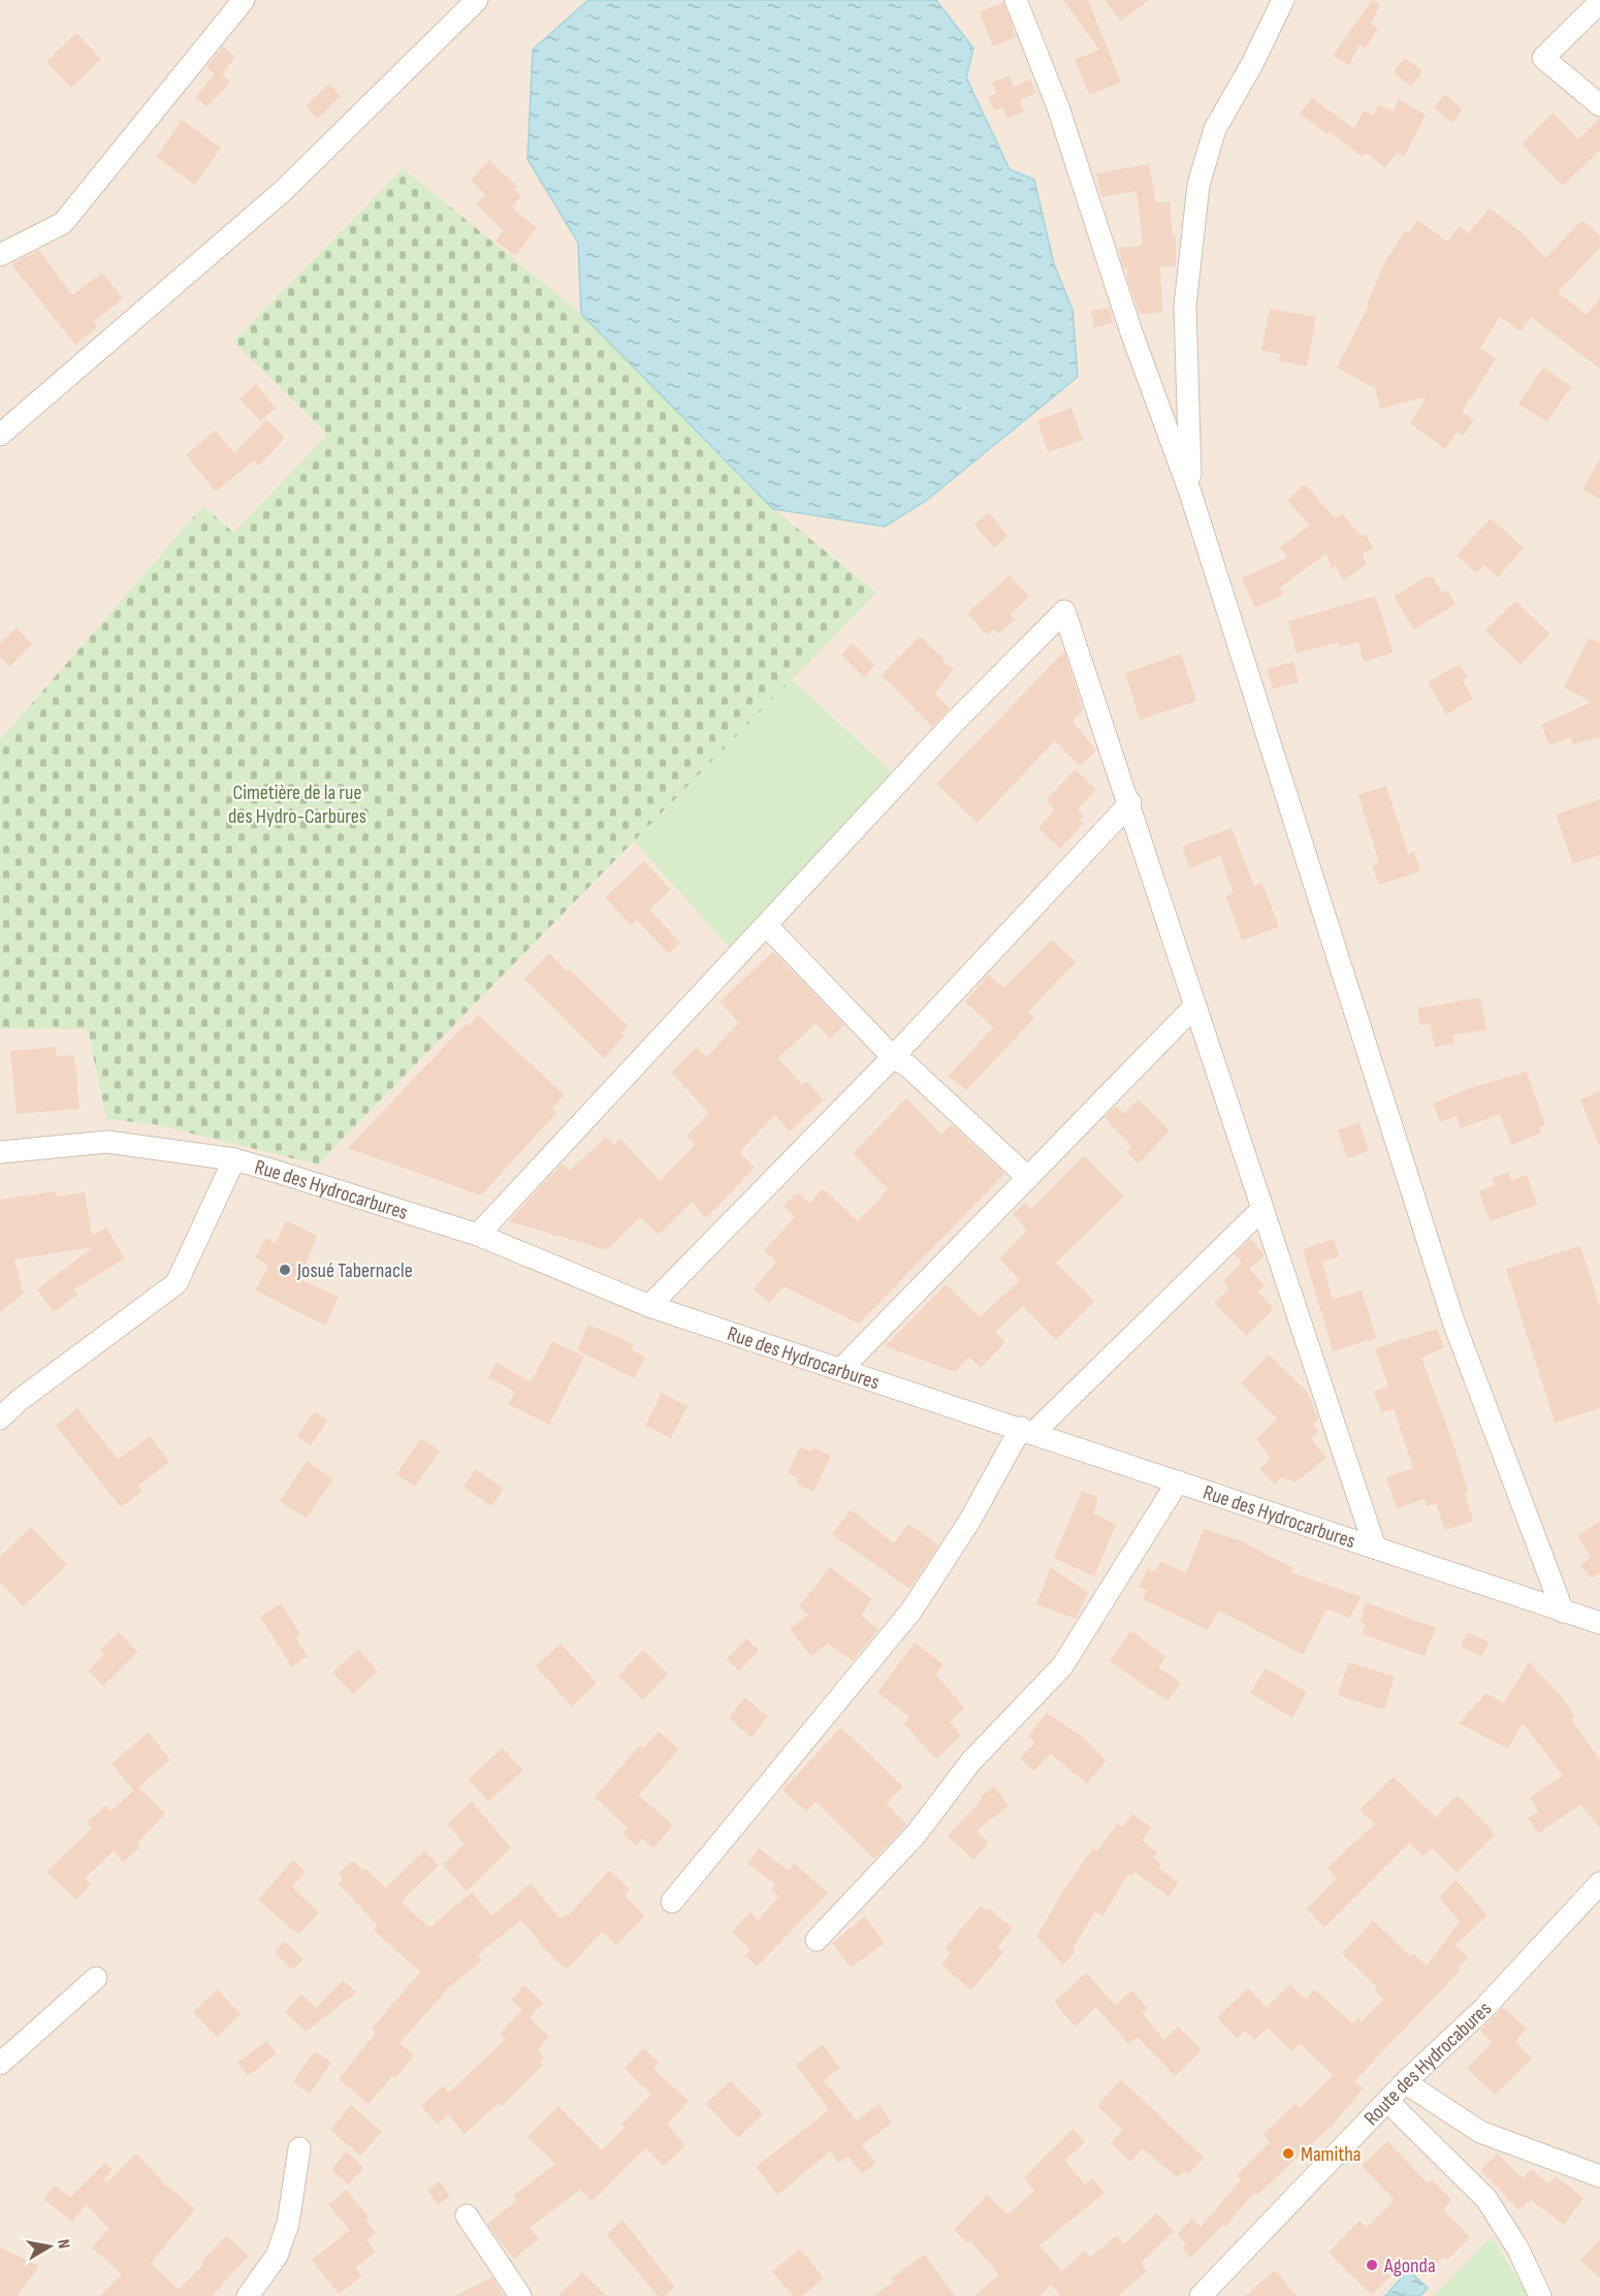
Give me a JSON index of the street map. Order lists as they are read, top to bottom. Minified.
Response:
{"streets":{"street":["Rue des Hydrocarbures","Route des Hydrocabures"]},"parks":["Cimetière de la rue des Hydro-Carbures"],"places":["Josué Tabernacle","Mamitha","Agonda"],"north":"right"}
